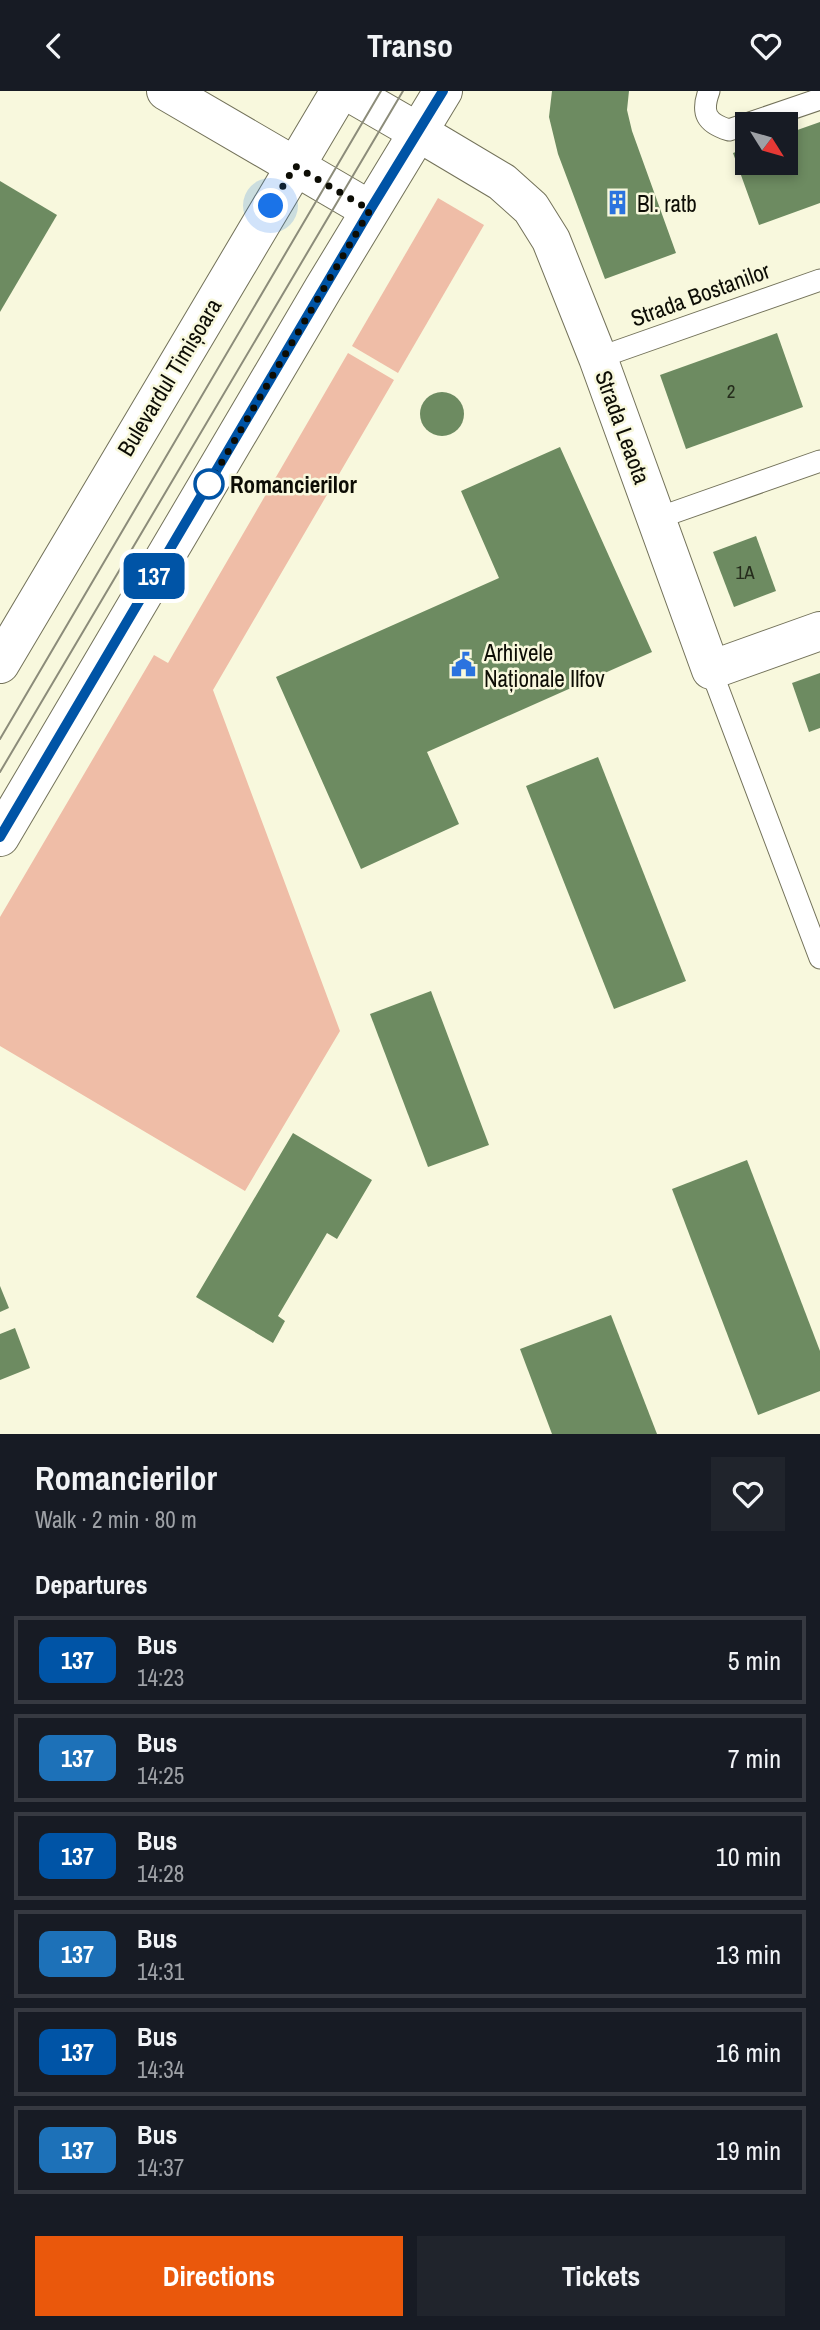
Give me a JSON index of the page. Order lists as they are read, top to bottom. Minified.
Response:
{"streets":{"main road":["Bulevardul Timișoara","Strada Leaota"],"lane":["Strada Bostanilor"]},"crossings":[["Strada Bostanilor","Strada Leaota"]],"places":{"building":["Bl. ratb"],"other":["Romancierilor"],"public building":["Arhivele Naționale Ilfov"]},"lines":["bus line 137"],"house_numbers":["2","1A"],"north":"bottom right","page":{"header":"Transo","on_map":"137","heading":[["Romancierilor","Walk · 2 min · 80 m"],"Departures"],"list":[{"mark":"137","name":"Bus","note":"14:23","value":"5 min"},{"mark":"137","name":"Bus","note":"14:25","value":"7 min"},{"mark":"137","name":"Bus","note":"14:28","value":"10 min"},{"mark":"137","name":"Bus","note":"14:31","value":"13 min"},{"mark":"137","name":"Bus","note":"14:34","value":"16 min"},{"mark":"137","name":"Bus","note":"14:37","value":"19 min"}],"buttons":["Directions","Tickets"]}}
